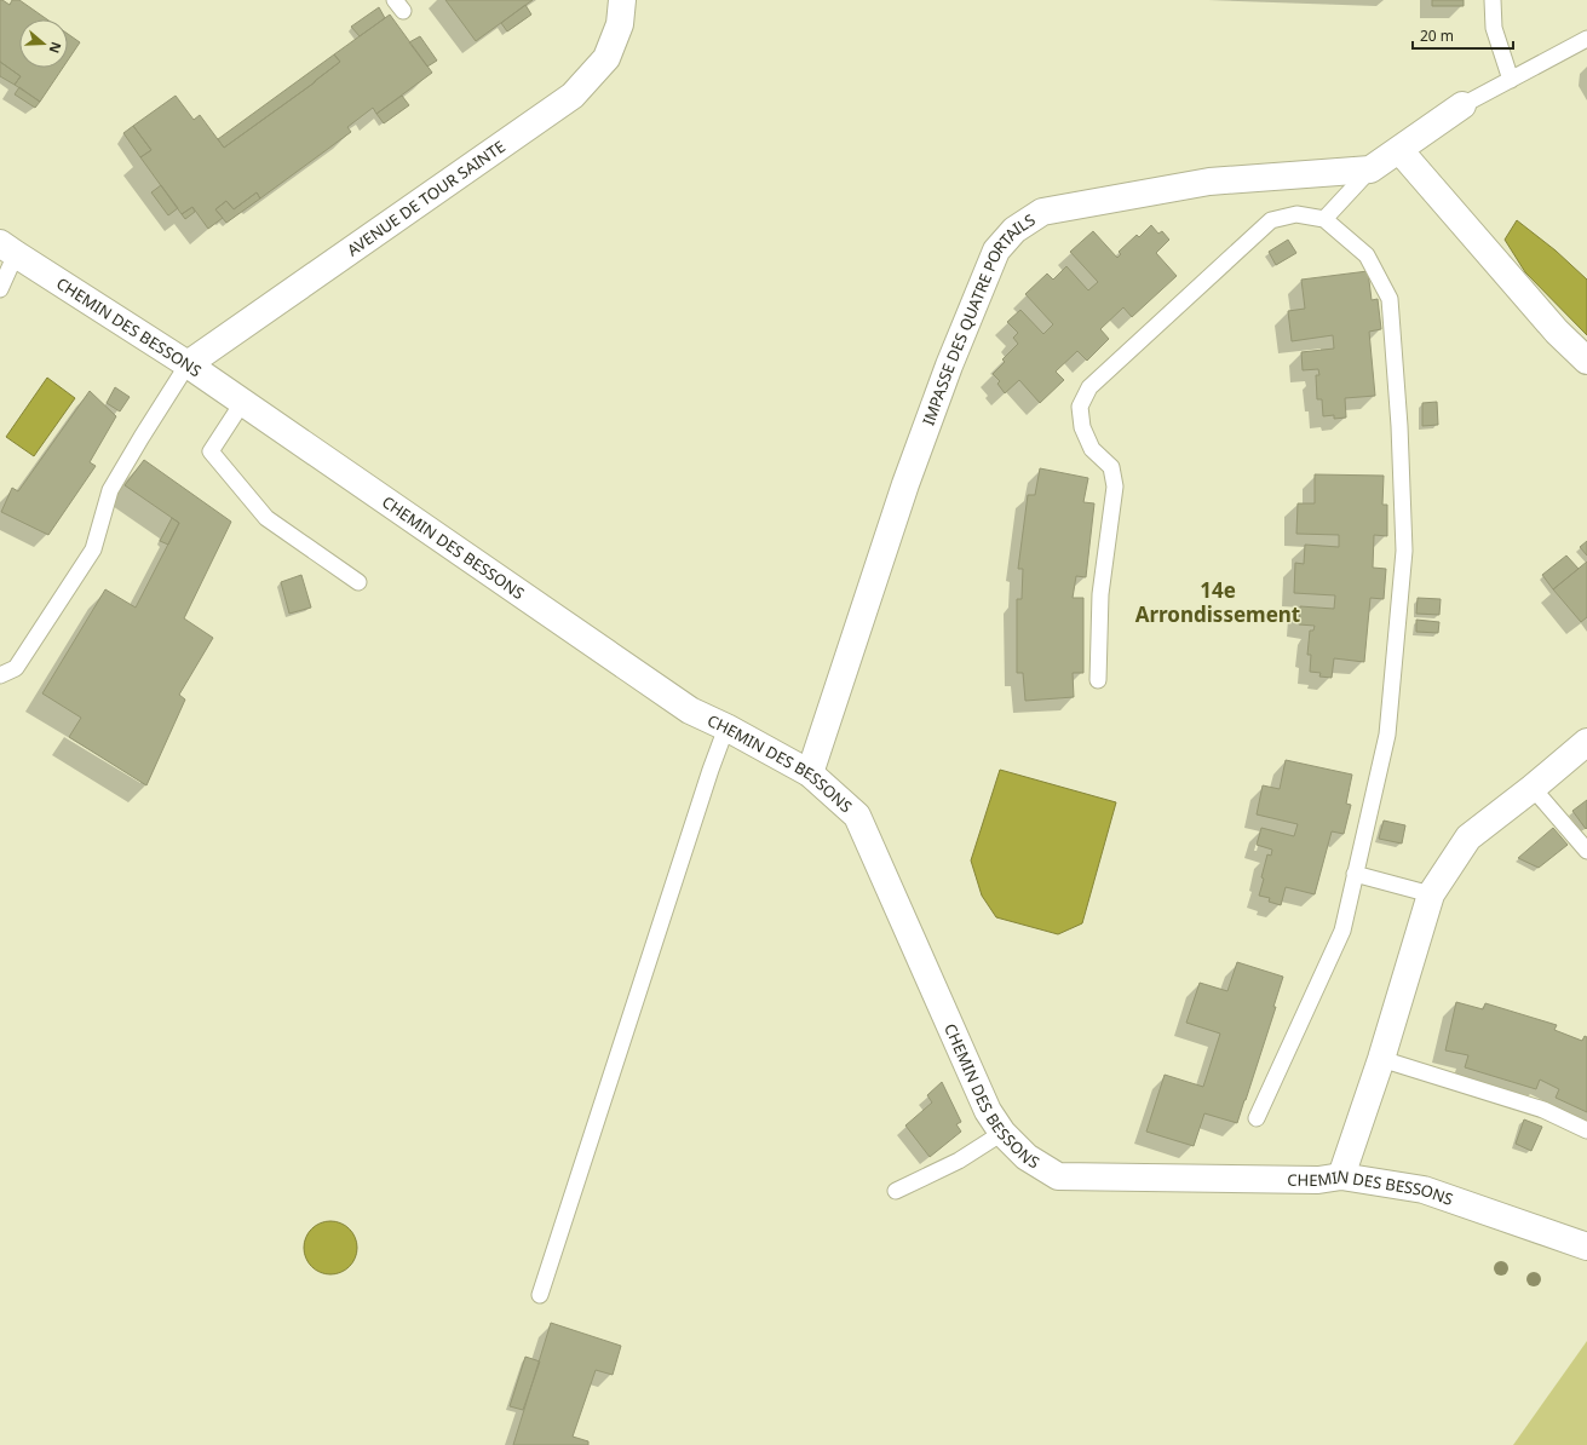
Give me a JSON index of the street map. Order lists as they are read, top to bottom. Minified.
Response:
{"streets":{"street":["AVENUE DE TOUR SAINTE","IMPASSE DES QUATRE PORTAILS","CHEMIN DES BESSONS"]},"crossings":[["AVENUE DE TOUR SAINTE","CHEMIN DES BESSONS"],["IMPASSE DES QUATRE PORTAILS","CHEMIN DES BESSONS"]],"districts":["14e Arrondissement"],"scale_bar":"20 m","north":"right"}
